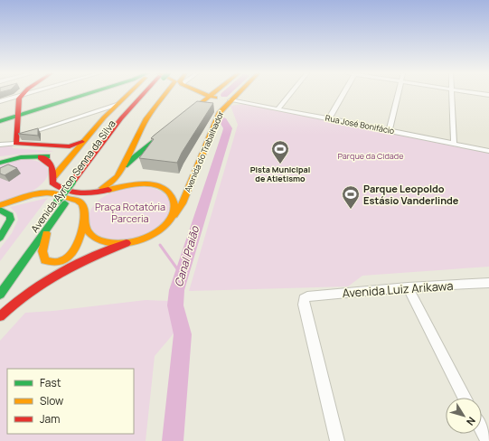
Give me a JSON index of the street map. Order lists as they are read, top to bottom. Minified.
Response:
{"streets":{"main road":["Avenida do Trabalhador","Avenida Ayrton Senna da Silva"],"street":["Rua José Bonifácio","Avenida Luiz Arikawa"]},"water":["Canal Praião"],"parks":["Parque da Cidade","Praça Rotatória Parceria"],"places":{"sports":["Pista Municipal de Atletismo","Parque Leopoldo Estásio Vanderlinde"]},"legend":["Fast","Slow","Jam"],"north":"bottom right"}
